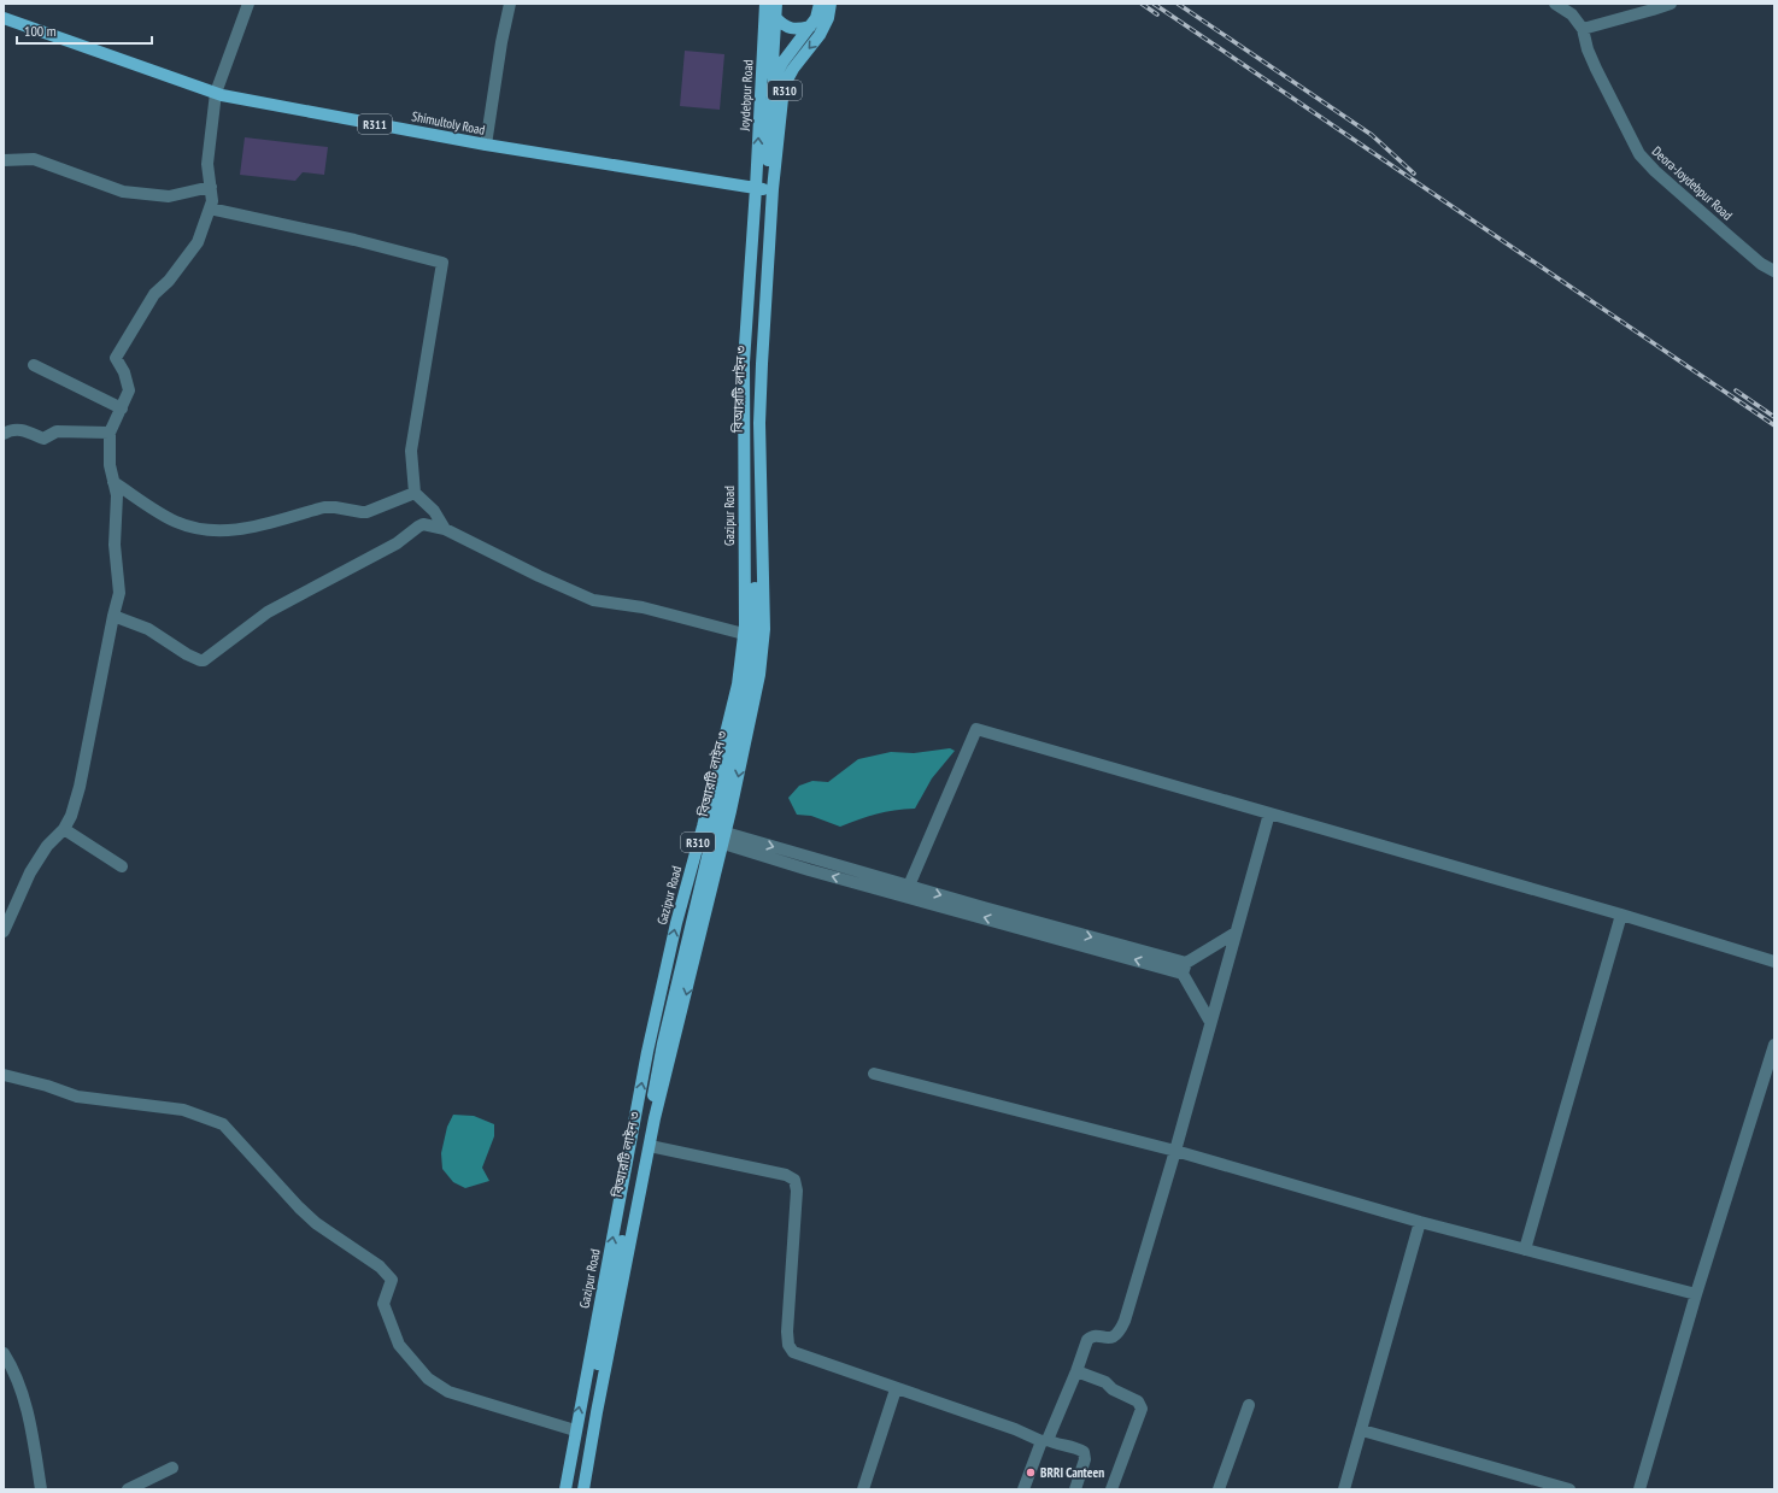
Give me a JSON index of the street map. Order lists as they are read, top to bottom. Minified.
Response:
{"streets":{"main road":["R310","Joydebpur Road","Shimultoly Road","R311","বিআরটি লাইন ৩","Gazipur Road"],"street":["Deora-Joydebpur Road"]},"crossings":[["R310","Joydebpur Road"],["R310","Shimultoly Road"],["R310","বিআরটি লাইন ৩"],["R310","Gazipur Road"],["Joydebpur Road","Shimultoly Road"],["Joydebpur Road","বিআরটি লাইন ৩"],["Joydebpur Road","Gazipur Road"],["Shimultoly Road","বিআরটি লাইন ৩"],["Shimultoly Road","Gazipur Road"],["বিআরটি লাইন ৩","Gazipur Road"]],"places":["BRRI Canteen"],"scale_bar":"100 m"}
